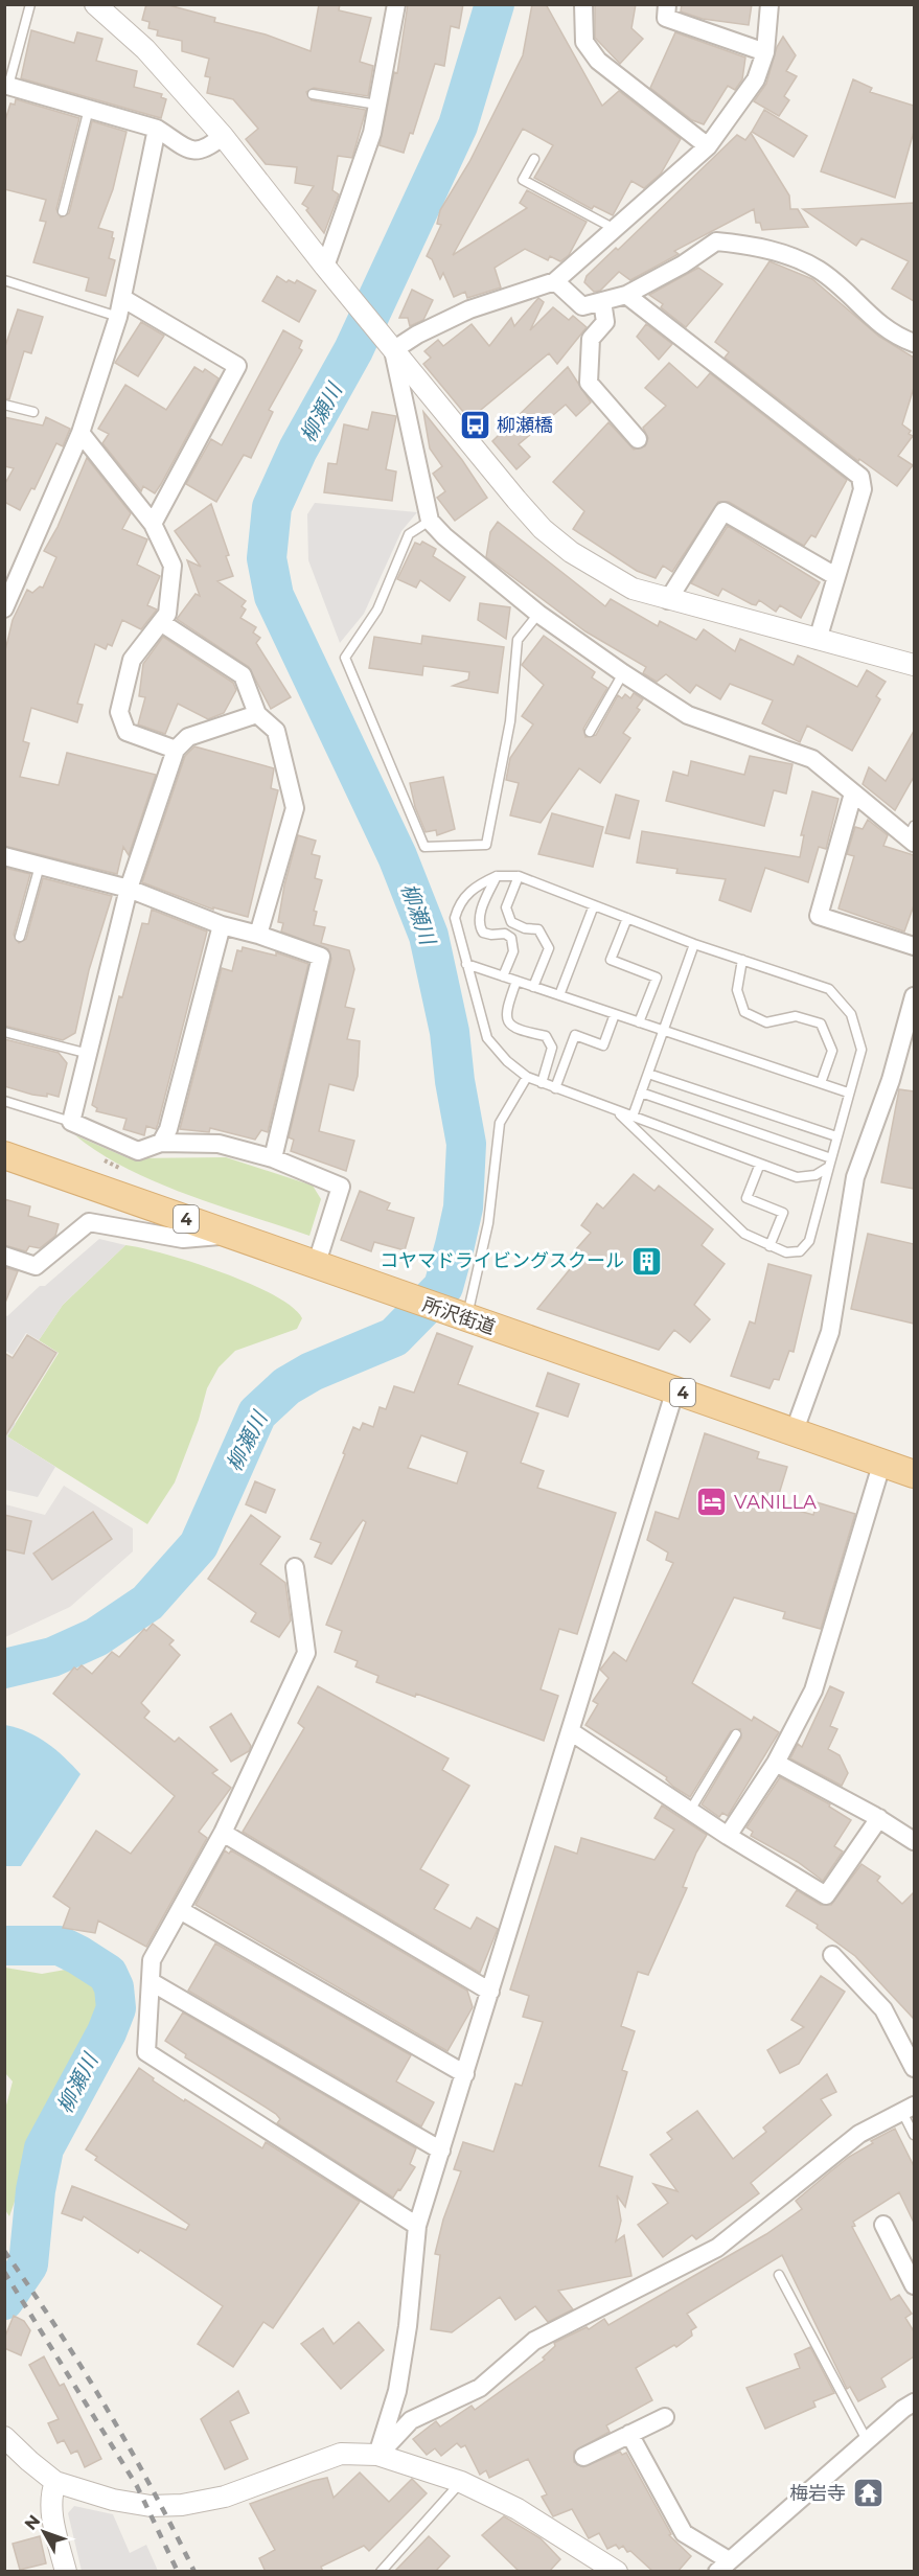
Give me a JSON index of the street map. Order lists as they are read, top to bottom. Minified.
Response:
{"streets":{"main road":["4","所沢街道"]},"water":["柳瀬川"],"places":{"bus stop":["柳瀬橋"],"building":["コヤマドライビングスクール"],"hotel":["VANILLA"],"temple":["梅岩寺"]},"north":"top left"}
